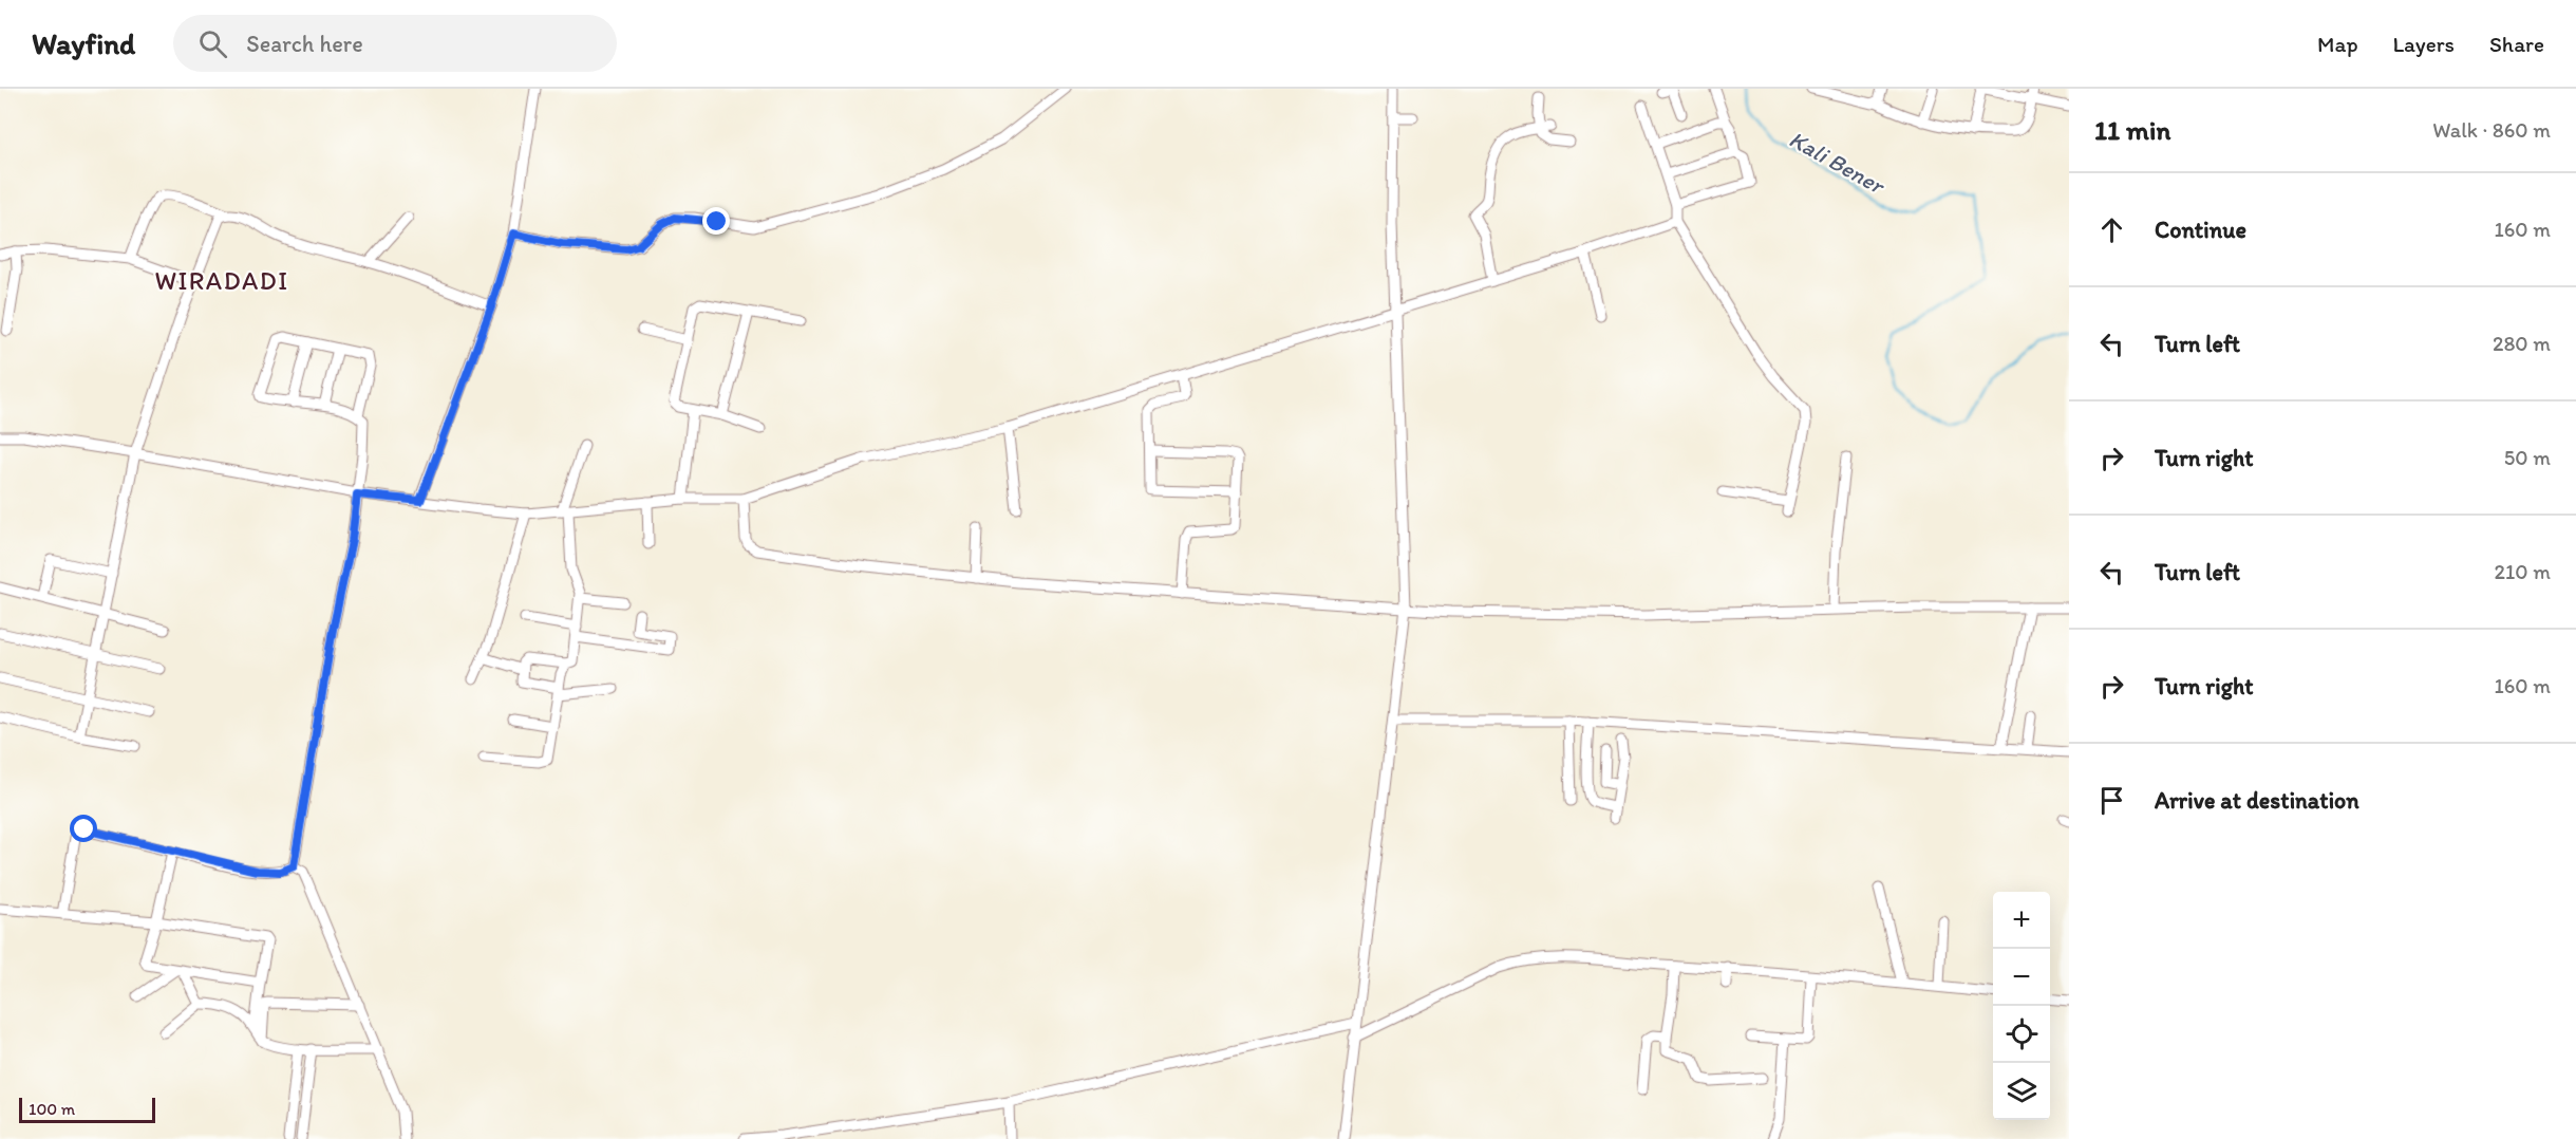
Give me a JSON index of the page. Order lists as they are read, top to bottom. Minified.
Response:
{"districts":["WIRADADI"],"water":["Kali Bener"],"scale_bar":"100 m","page":{"header":"Wayfind","search":"Search here","nav":["Map","Layers","Share"],"heading":["11 min","Walk · 860 m"],"list":[["Continue","160 m"],["Turn left","280 m"],["Turn right","50 m"],["Turn left","210 m"],["Turn right","160 m"],"Arrive at destination"],"map_buttons":["+","−"],"scale":"100 m"}}
